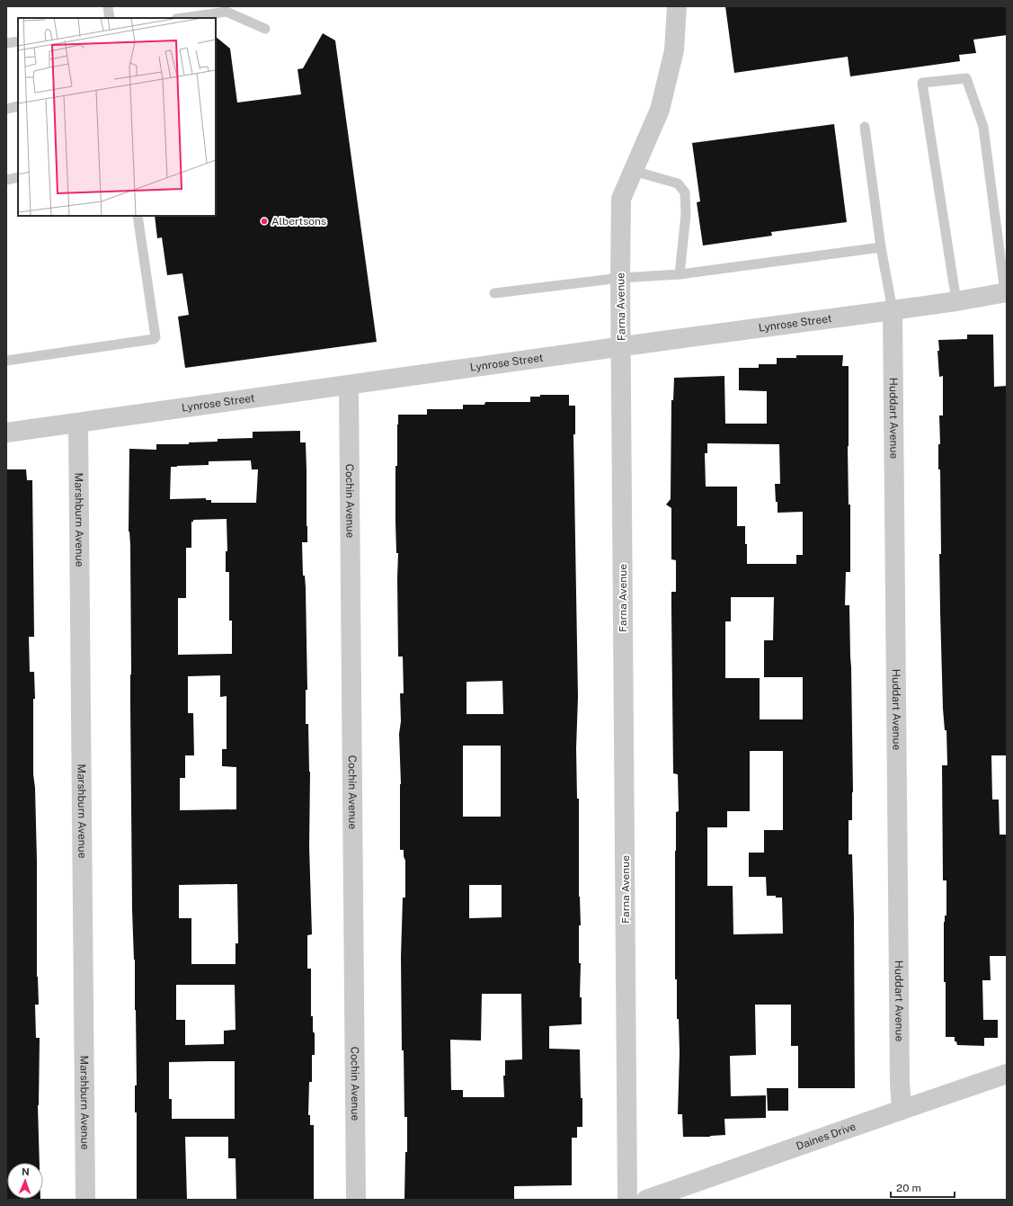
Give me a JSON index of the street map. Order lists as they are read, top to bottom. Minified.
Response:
{"streets":{"street":["Farna Avenue","Lynrose Street","Huddart Avenue","Cochin Avenue","Marshburn Avenue","Daines Drive"]},"crossings":[["Farna Avenue","Lynrose Street"],["Lynrose Street","Huddart Avenue"],["Lynrose Street","Cochin Avenue"],["Lynrose Street","Marshburn Avenue"],["Huddart Avenue","Daines Drive"]],"places":["Albertsons"],"scale_bar":"20 m","north":"top"}
